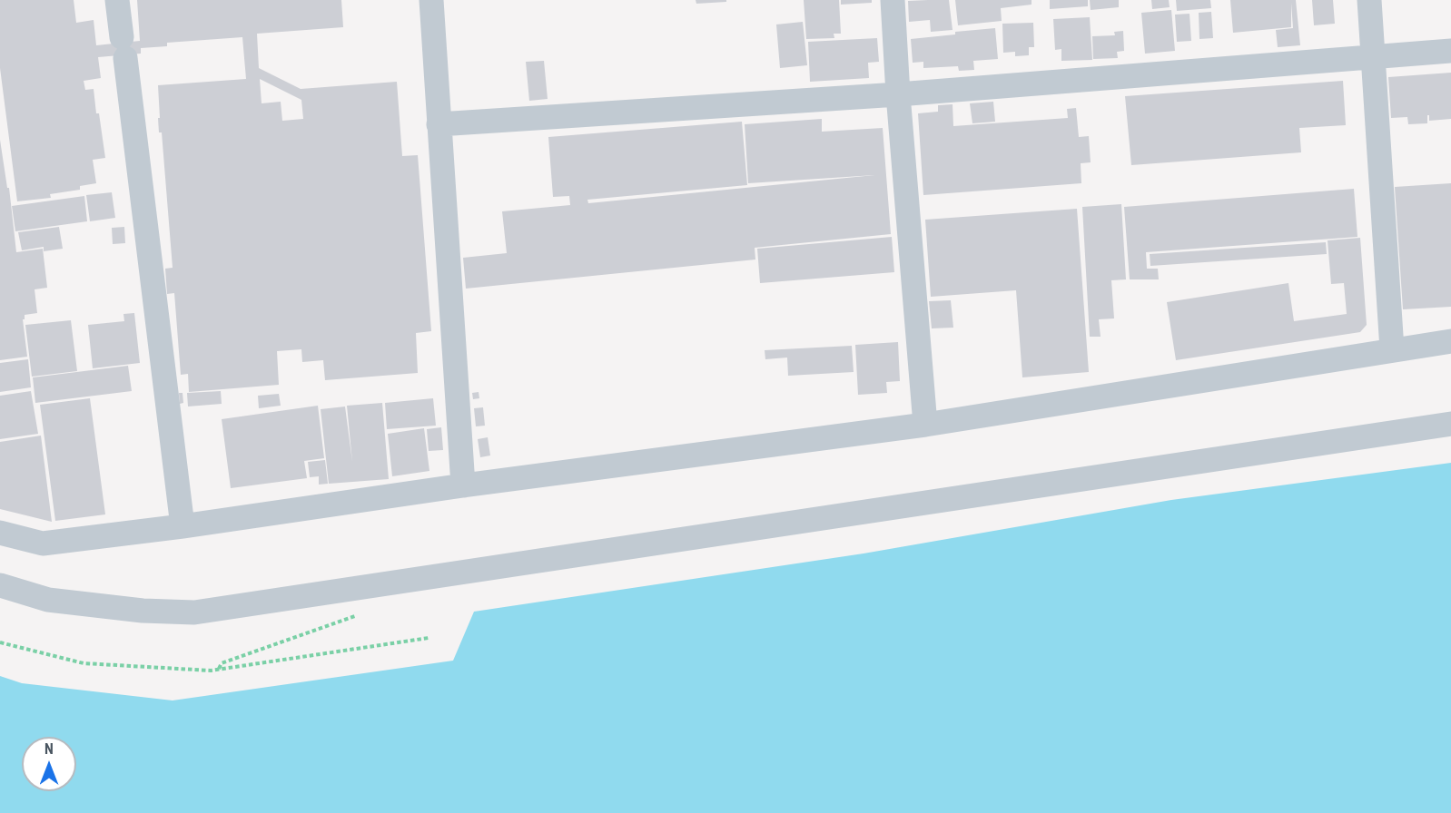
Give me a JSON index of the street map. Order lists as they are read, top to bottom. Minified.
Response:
{"north":"top"}
